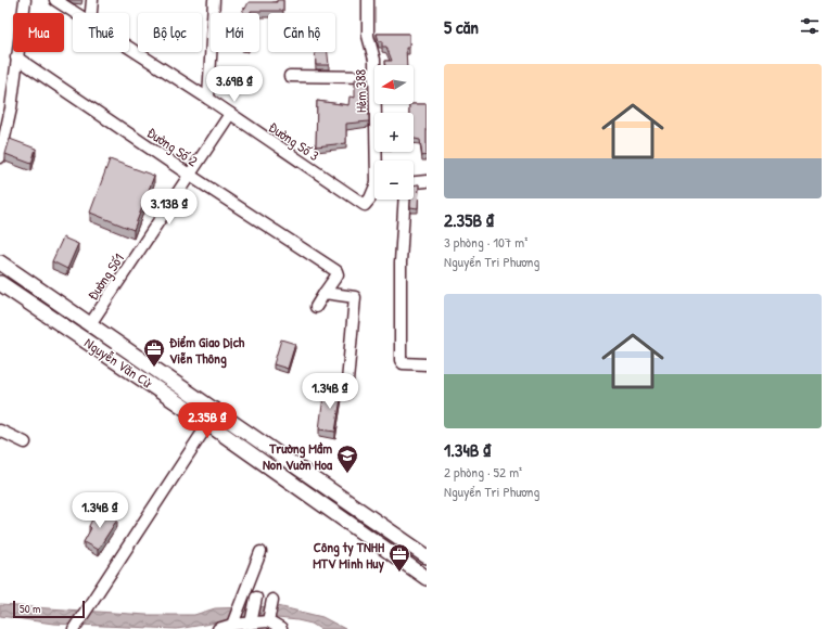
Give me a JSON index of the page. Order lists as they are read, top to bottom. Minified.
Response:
{"streets":{"main road":["Nguyễn Văn Cừ"],"street":["Hẻm 388","Đường Số 3","Đường Số 2","Đường Số1"]},"crossings":[["Hẻm 388","Đường Số 3"],["Đường Số 3","Đường Số1"],["Đường Số 2","Đường Số1"]],"places":{"office":["Điểm Giao Dịch Viễn Thông","Công ty TNHH MTV Minh Huy"],"school or university":["Trường Mầm Non Vuờn Hoa"]},"scale_bar":"50 m","north":"left","page":{"heading":"5 căn","chip":["Mua","Thuê","Bộ lọc","Mới","Căn hộ"],"list":[{"name":"2.35B ₫","note":"3 phòng · 107 m² · Nguyển Tri Phương"},{"name":"1.34B ₫","note":"2 phòng · 52 m² · Nguyển Tri Phương"}],"map_buttons":["+","−"],"price":["3.69B ₫","3.13B ₫","1.34B ₫","2.35B ₫","1.34B ₫"],"scale":"50 m"}}
